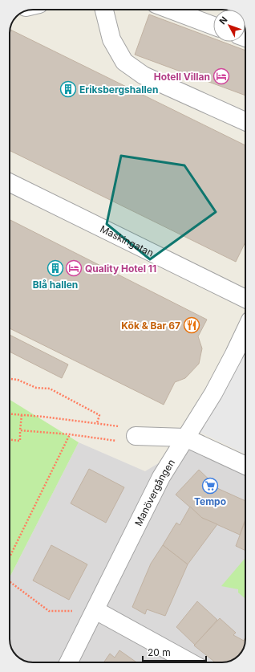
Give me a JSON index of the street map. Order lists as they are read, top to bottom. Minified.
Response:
{"streets":{"street":["Maskingatan","Manövergången"]},"places":{"hotel":["Hotell Villan","Quality Hotel 11"],"building":["Eriksbergshallen","Blå hallen"],"restaurant":["Kök & Bar 67"],"supermarket":["Tempo"]},"scale_bar":"20 m","north":"top left"}
